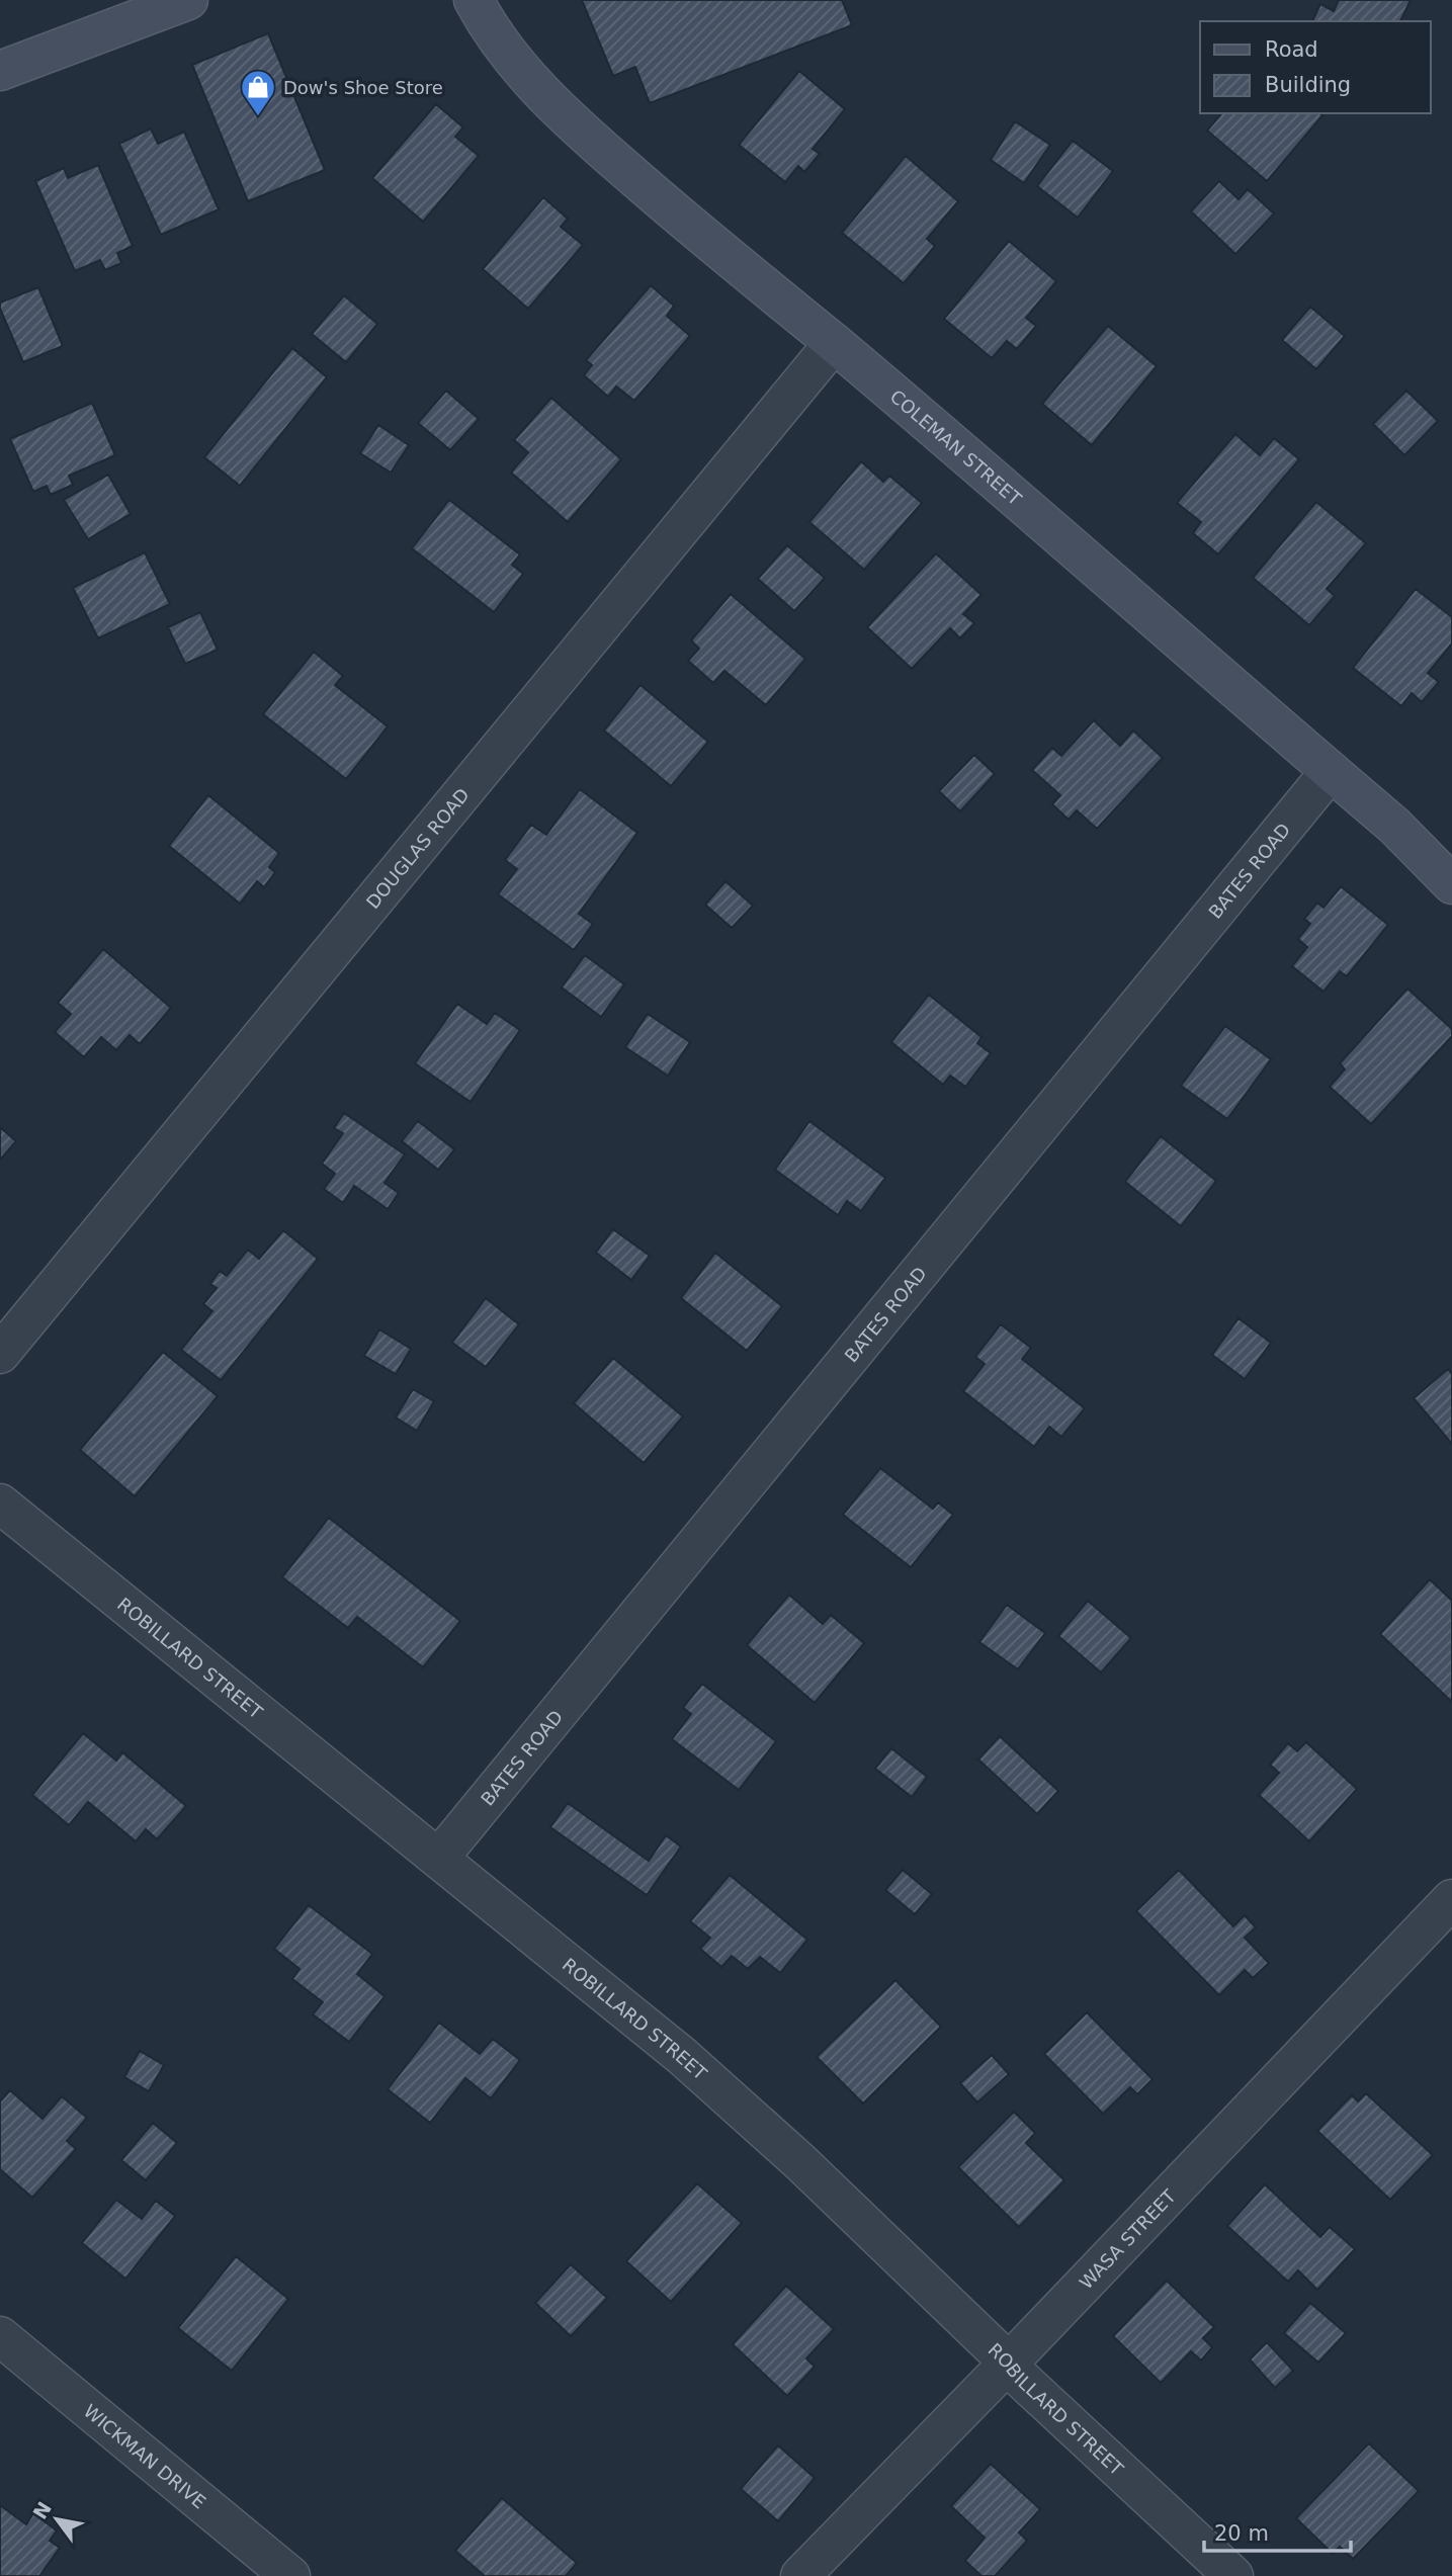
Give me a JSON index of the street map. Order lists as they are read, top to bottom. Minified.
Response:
{"streets":{"street":["COLEMAN STREET","DOUGLAS ROAD","BATES ROAD","ROBILLARD STREET","WASA STREET","WICKMAN DRIVE"]},"crossings":[["COLEMAN STREET","DOUGLAS ROAD"],["COLEMAN STREET","BATES ROAD"],["BATES ROAD","ROBILLARD STREET"],["ROBILLARD STREET","WASA STREET"]],"places":{"shop":["Dow's Shoe Store"]},"legend":["Road","Building"],"scale_bar":"20 m","north":"top left"}
